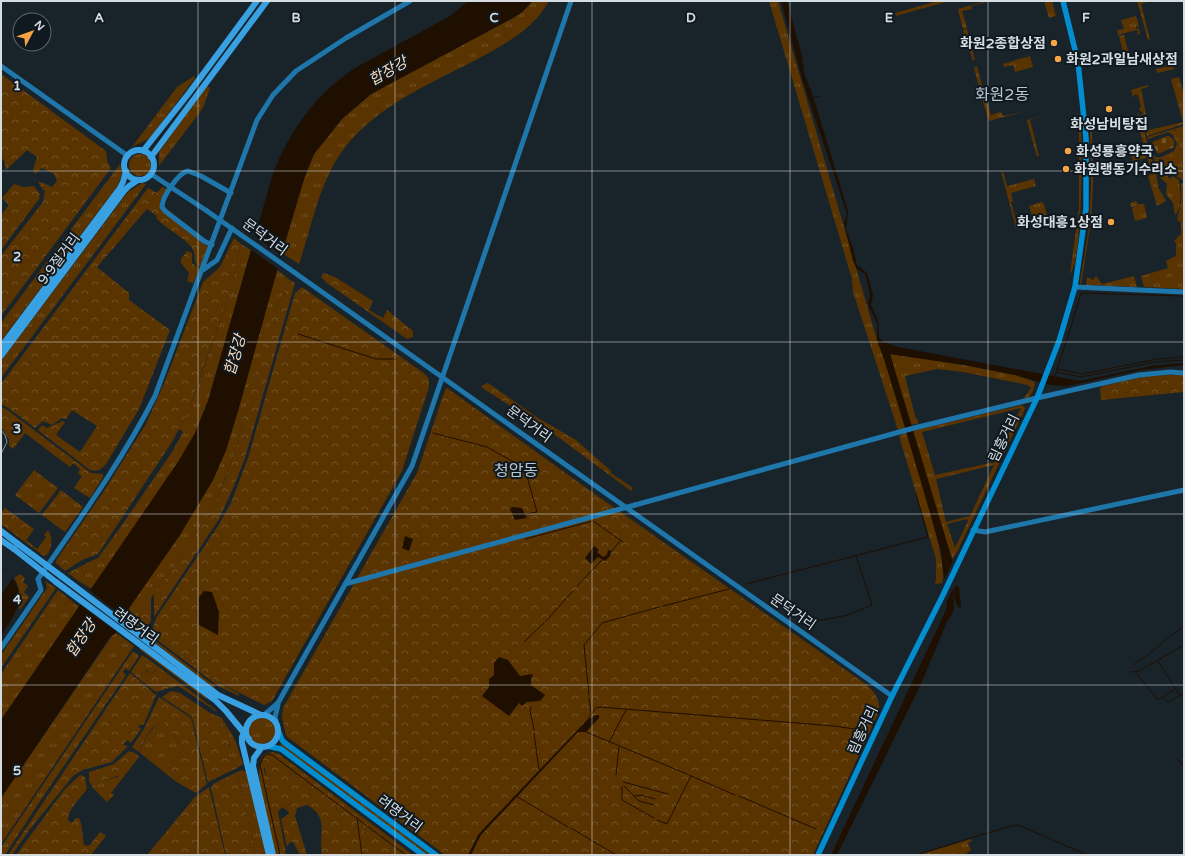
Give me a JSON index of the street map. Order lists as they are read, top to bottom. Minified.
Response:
{"streets":{"highway":["9·9절거리","려명거리"],"main road":["림흥거리"],"street":["문덕거리"]},"crossings":[["문덕거리","9·9절거리"],["문덕거리","림흥거리"]],"districts":["화원2동","청암동"],"water":["합장강"],"places":["화원2종합상점","화원2과일남새상점","화성남비탕집","화성룡흥약국","화원랭동기수리소","화성대흥1상점"],"north":"top right","grid":{"columns":["A","B","C","D","E","F"],"rows":["1","2","3","4","5"]}}
